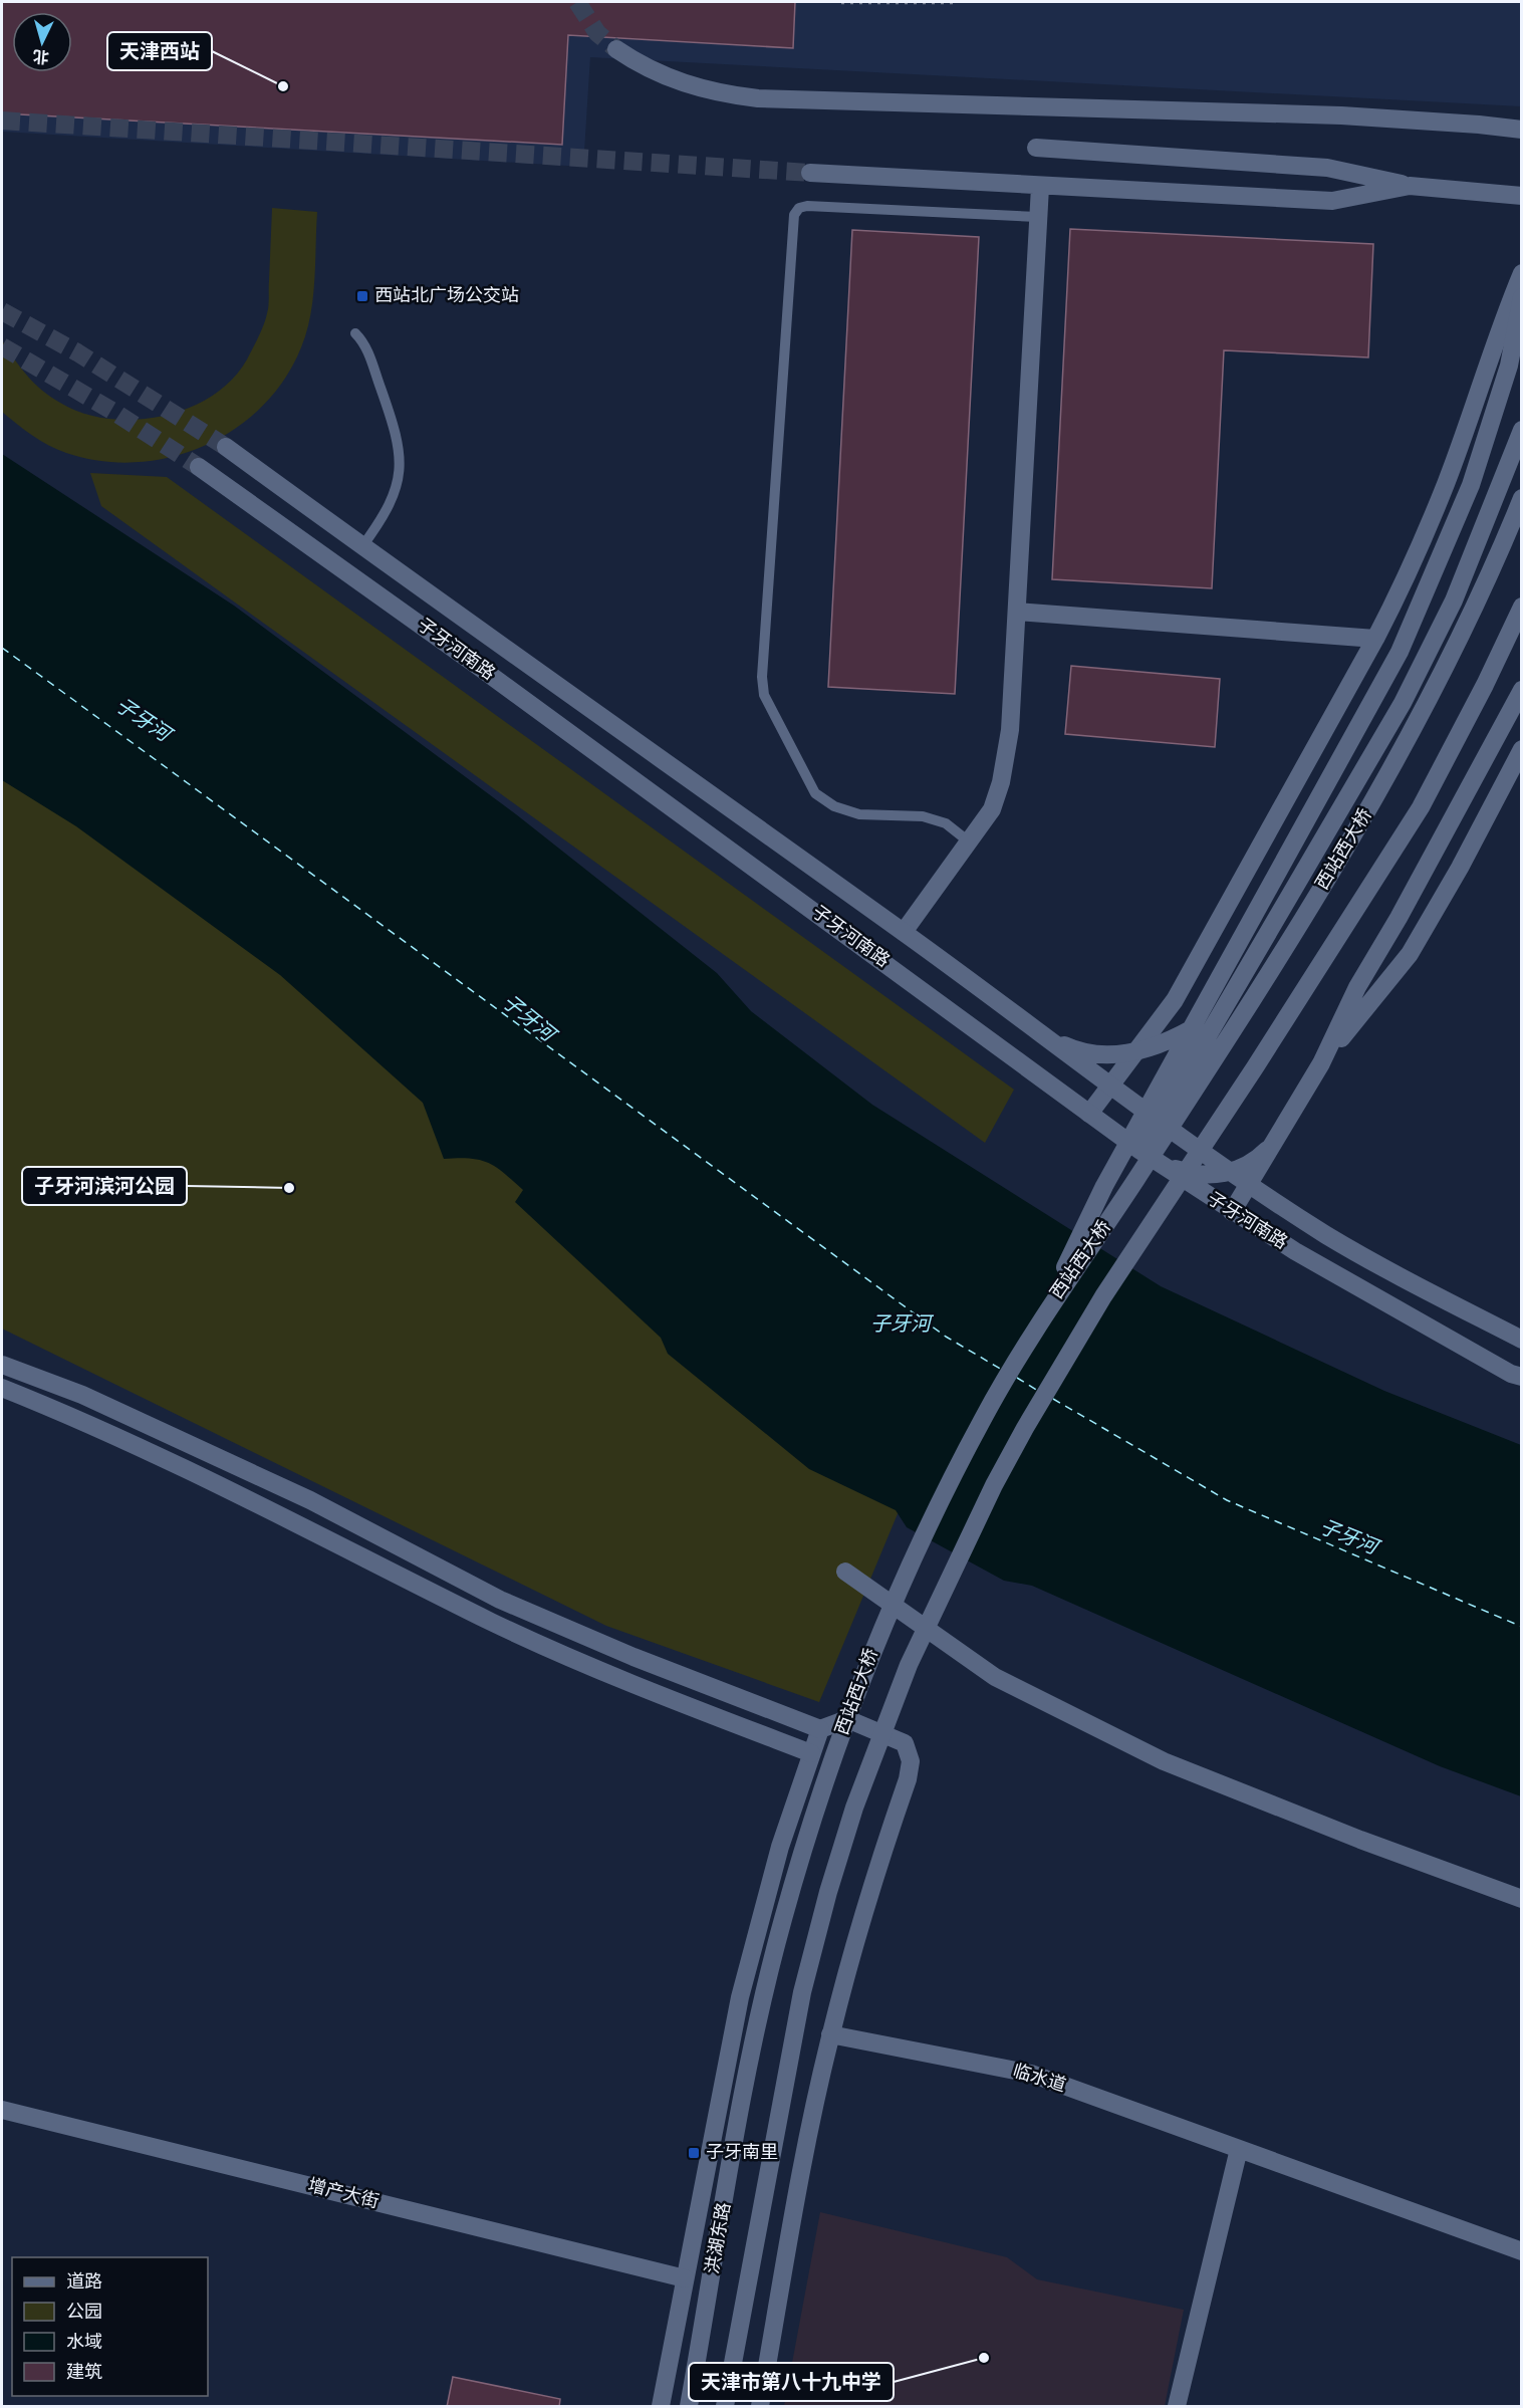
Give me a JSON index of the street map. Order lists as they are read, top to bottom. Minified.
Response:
{"streets":{"main road":["子牙河南路","西站西大桥","临水道","增产大街","洪湖东路"]},"crossings":[["西站西大桥","洪湖东路"]],"water":["子牙河"],"places":{"other":["天津西站","子牙河滨河公园","天津市第八十九中学"],"transit":["西站北广场公交站","子牙南里"]},"legend":["道路","公园","水域","建筑"],"north":"bottom"}
